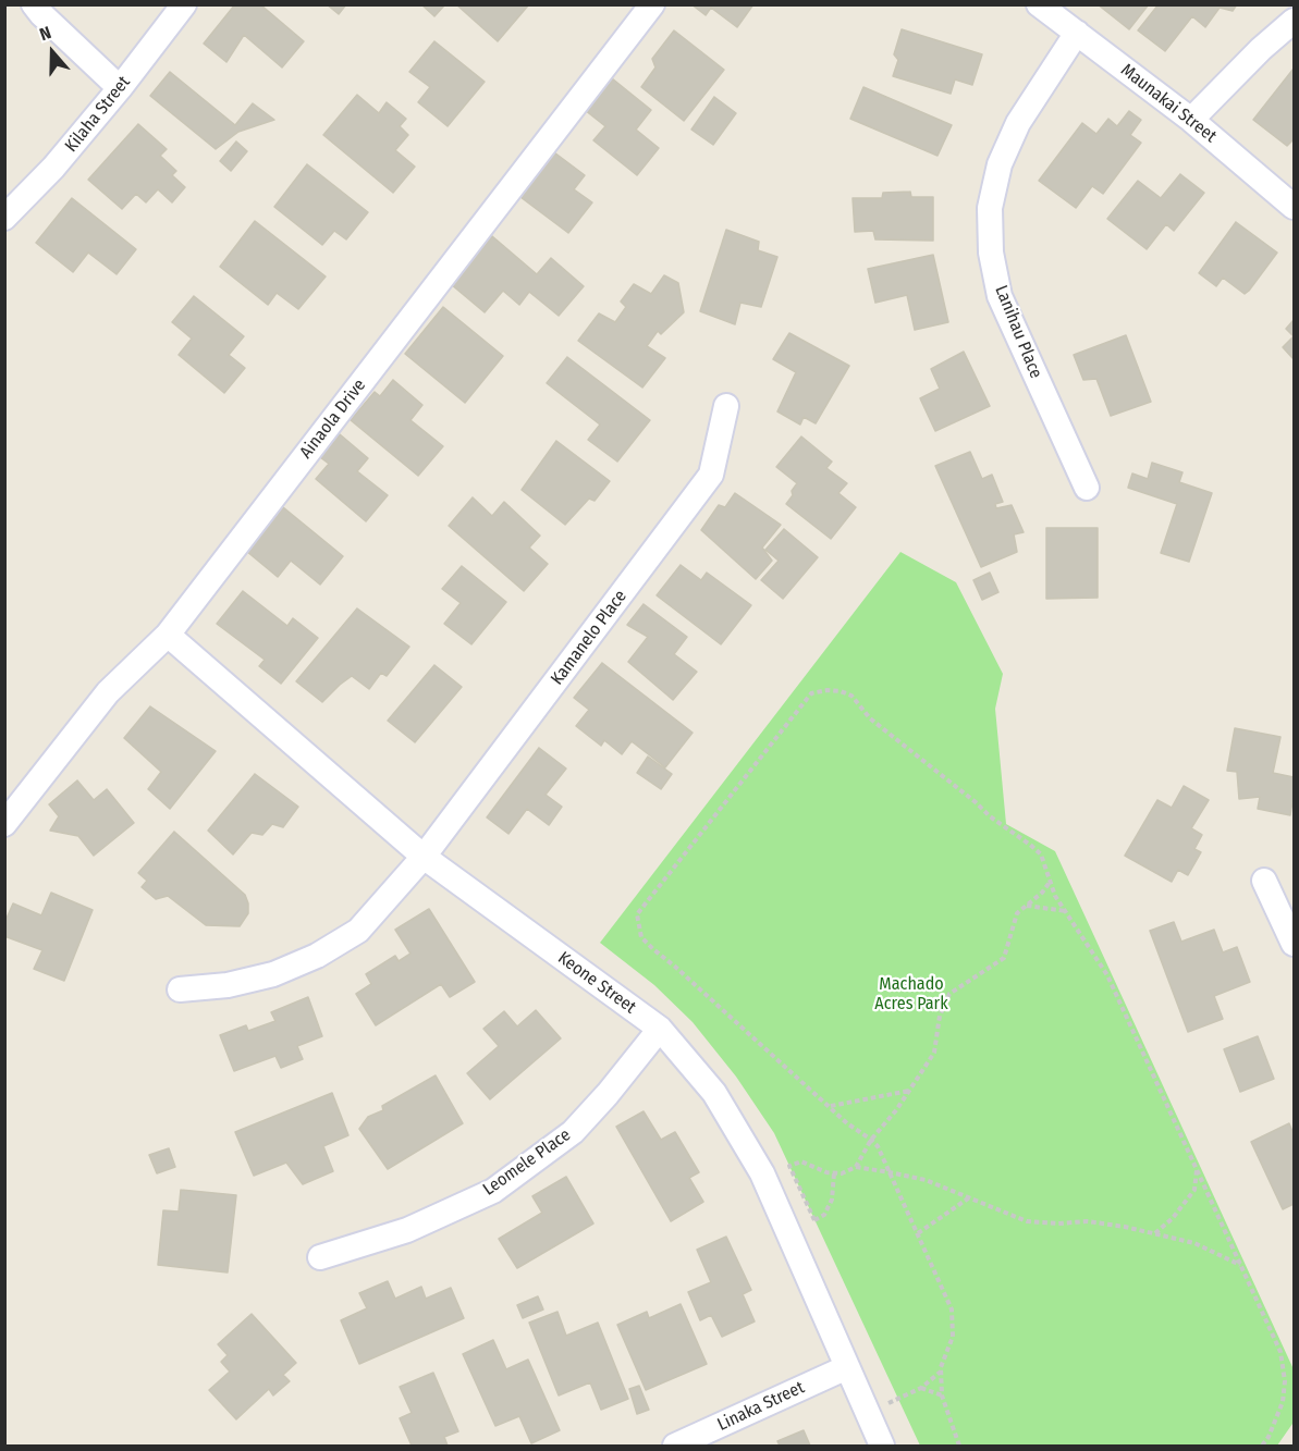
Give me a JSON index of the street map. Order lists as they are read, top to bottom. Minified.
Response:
{"streets":{"street":["Maunakai Street","Kilaha Street","Lanihau Place","Ainaola Drive","Kamanelo Place","Keone Street","Leomele Place","Linaka Street"]},"crossings":[["Maunakai Street","Lanihau Place"],["Ainaola Drive","Keone Street"],["Kamanelo Place","Keone Street"],["Keone Street","Leomele Place"],["Keone Street","Linaka Street"]],"parks":["Machado Acres Park"],"north":"top"}
